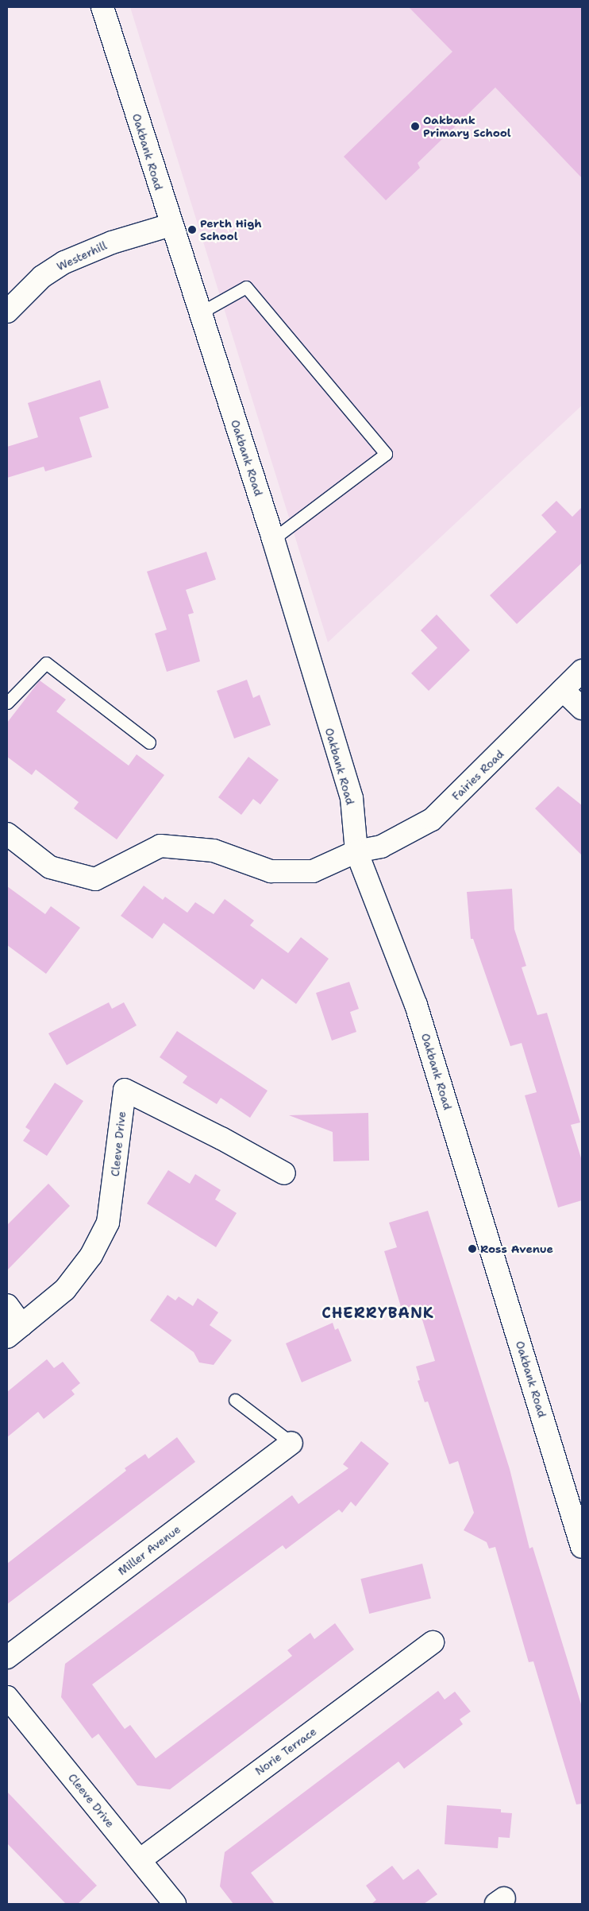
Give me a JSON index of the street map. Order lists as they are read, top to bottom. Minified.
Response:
{"streets":{"street":["Oakbank Road","Westerhill","Fairies Road","Cleeve Drive","Miller Avenue","Norie Terrace"]},"crossings":[["Oakbank Road","Westerhill"],["Oakbank Road","Fairies Road"],["Cleeve Drive","Norie Terrace"]],"districts":["CHERRYBANK"],"places":["Oakbank Primary School","Perth High School","Ross Avenue"]}
